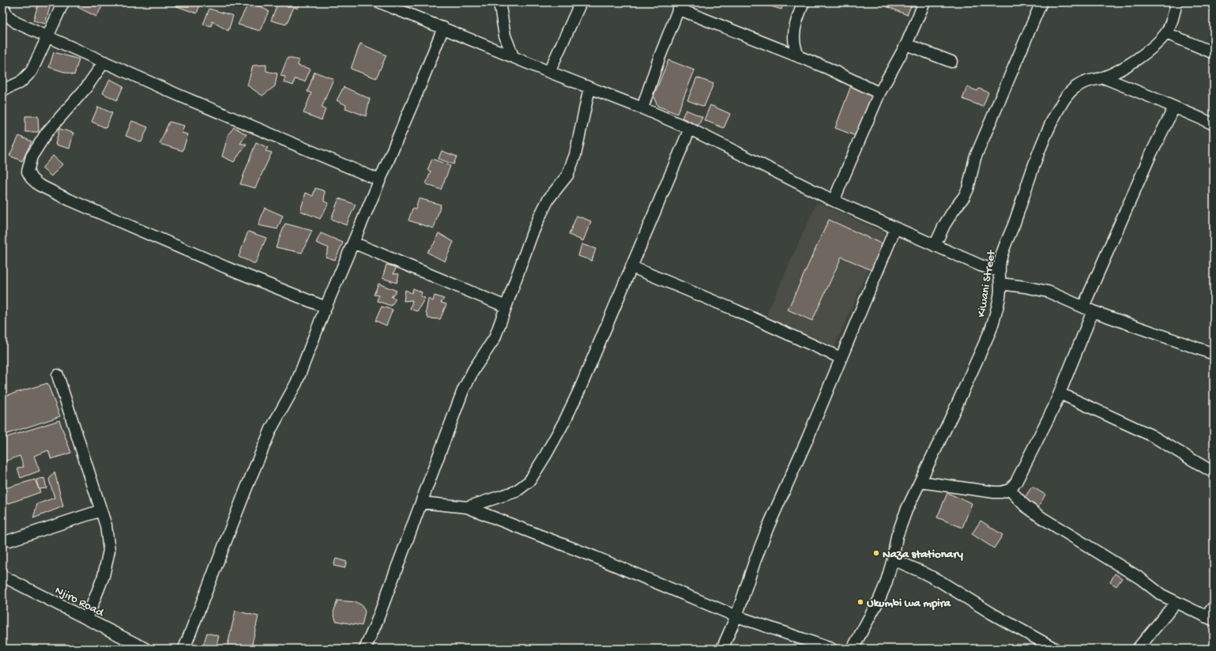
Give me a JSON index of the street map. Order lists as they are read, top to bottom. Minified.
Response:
{"streets":{"street":["Kiwani Street","Njiro Road"]},"places":["Naza stationary","Ukumbi wa mpira"]}
